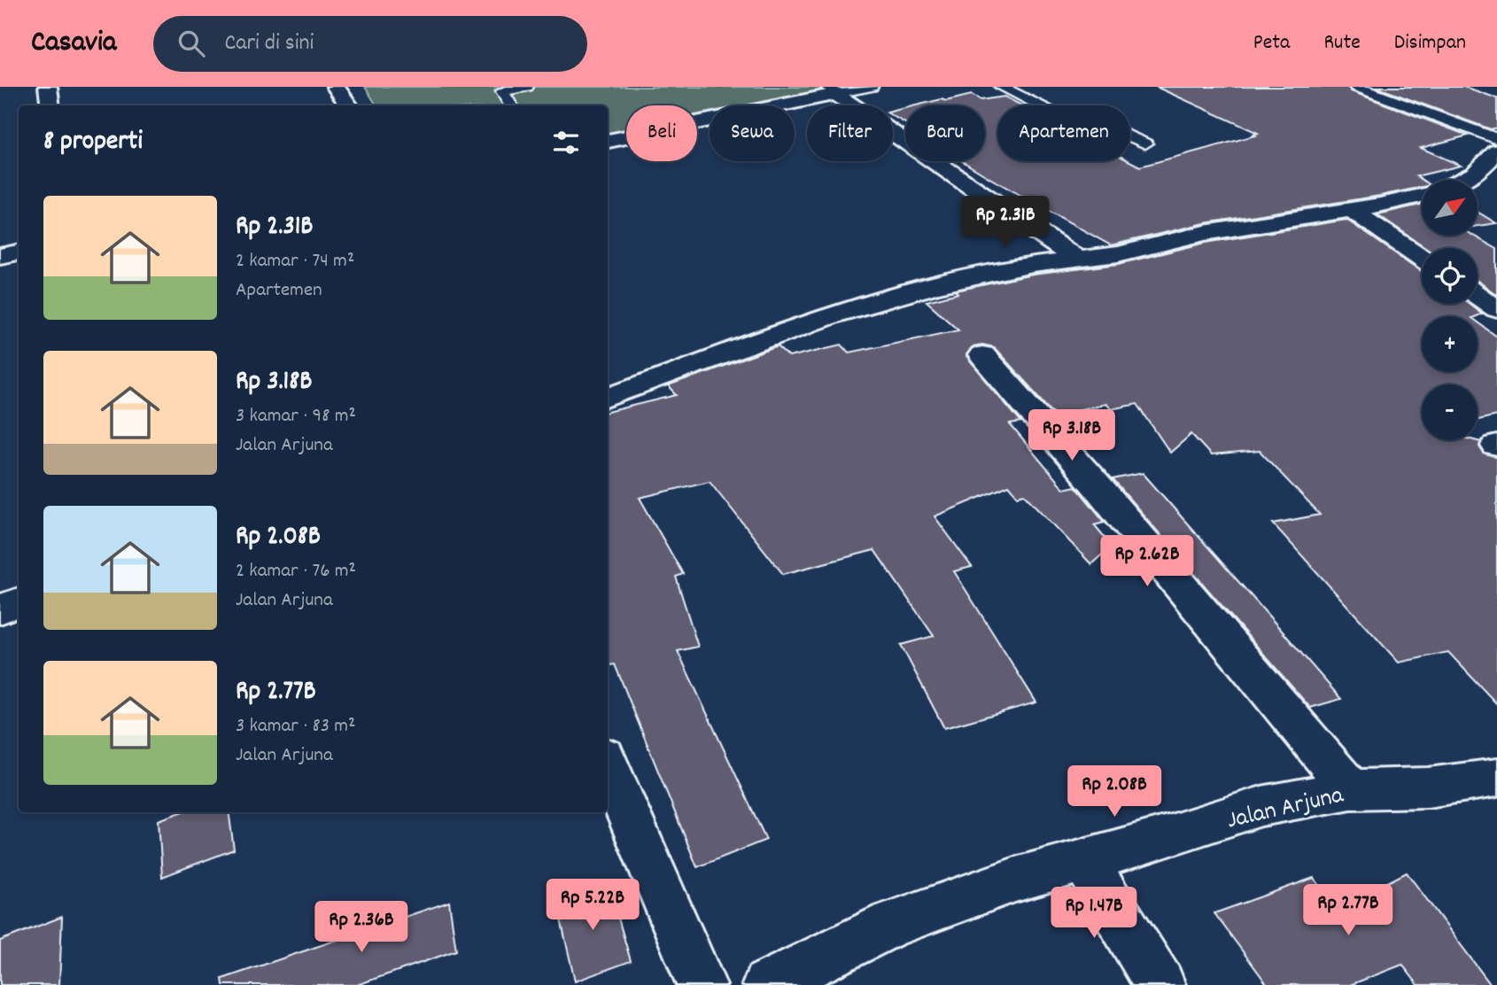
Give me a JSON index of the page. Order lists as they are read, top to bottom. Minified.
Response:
{"streets":{"street":["Jalan Arjuna"]},"north":"top right","page":{"header":"Casavia","search":"Cari di sini","nav":["Peta","Rute","Disimpan"],"chip":["Beli","Sewa","Filter","Baru","Apartemen"],"heading":"8 properti","map_buttons":["+","−"],"list":[{"name":"Rp 2.31B","note":"2 kamar · 74 m² · Apartemen"},{"name":"Rp 3.18B","note":"3 kamar · 98 m² · Jalan Arjuna"},{"name":"Rp 2.08B","note":"2 kamar · 76 m² · Jalan Arjuna"},{"name":"Rp 2.77B","note":"3 kamar · 83 m² · Jalan Arjuna"}],"price":["Rp 2.31B","Rp 3.18B","Rp 2.62B","Rp 2.08B","Rp 5.22B","Rp 2.77B","Rp 1.47B","Rp 2.36B"]}}
